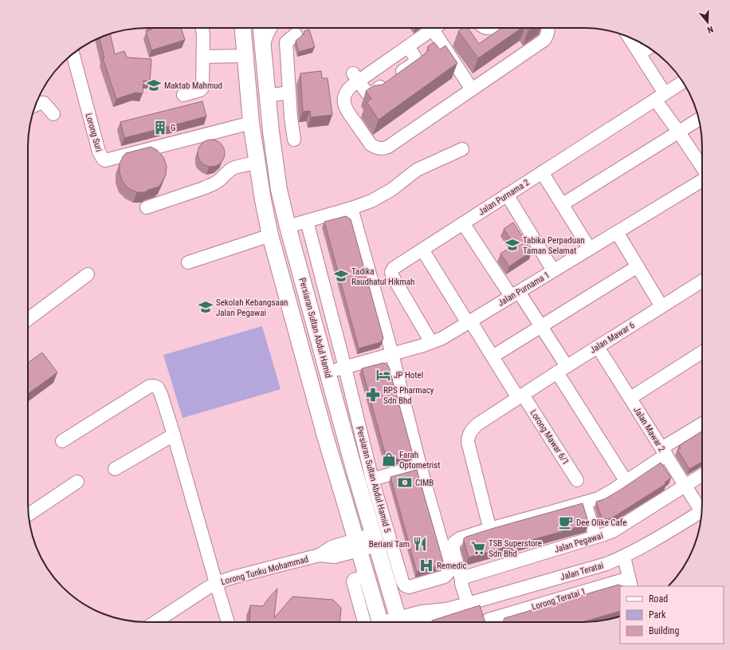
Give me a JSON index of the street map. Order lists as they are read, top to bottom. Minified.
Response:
{"streets":{"main road":["Persiaran Sultan Abdul Hamid"],"street":["Lorong Suri","Jalan Purnama 2","Jalan Purnama 1","Jalan Mawar 6","Jalan Mawar 2","Lorong Mawar 6/1","Persiaran Sultan Abdul Hamid 5","Jalan Pegawai","Lorong Tunku Mohammad","Jalan Teratai","Lorong Teratai 1"]},"crossings":[["Jalan Purnama 2","Jalan Purnama 1"],["Jalan Purnama 2","Lorong Mawar 6/1"],["Jalan Purnama 1","Persiaran Sultan Abdul Hamid"],["Jalan Purnama 1","Lorong Mawar 6/1"],["Jalan Purnama 1","Persiaran Sultan Abdul Hamid 5"],["Persiaran Sultan Abdul Hamid","Lorong Tunku Mohammad"],["Jalan Mawar 6","Jalan Mawar 2"],["Jalan Mawar 6","Lorong Mawar 6/1"],["Jalan Mawar 2","Jalan Pegawai"]],"places":{"school or university":["Maktab Mahmud","Tabika Perpaduan Taman Selamat","Tadika Raudhatul Hikmah","Sekolah Kebangsaan Jalan Pegawai"],"building":["G"],"hotel":["JP Hotel"],"pharmacy":["RPS Pharmacy Sdn Bhd"],"shop":["Farah Optometrist"],"bank":["CIMB"],"cafe":["Dee Olike Cafe"],"restaurant":["Beriani Tam"],"supermarket":["TSB Superstore Sdn Bhd"],"hospital":["Remedic"]},"legend":["Road","Park","Building"],"north":"bottom"}
